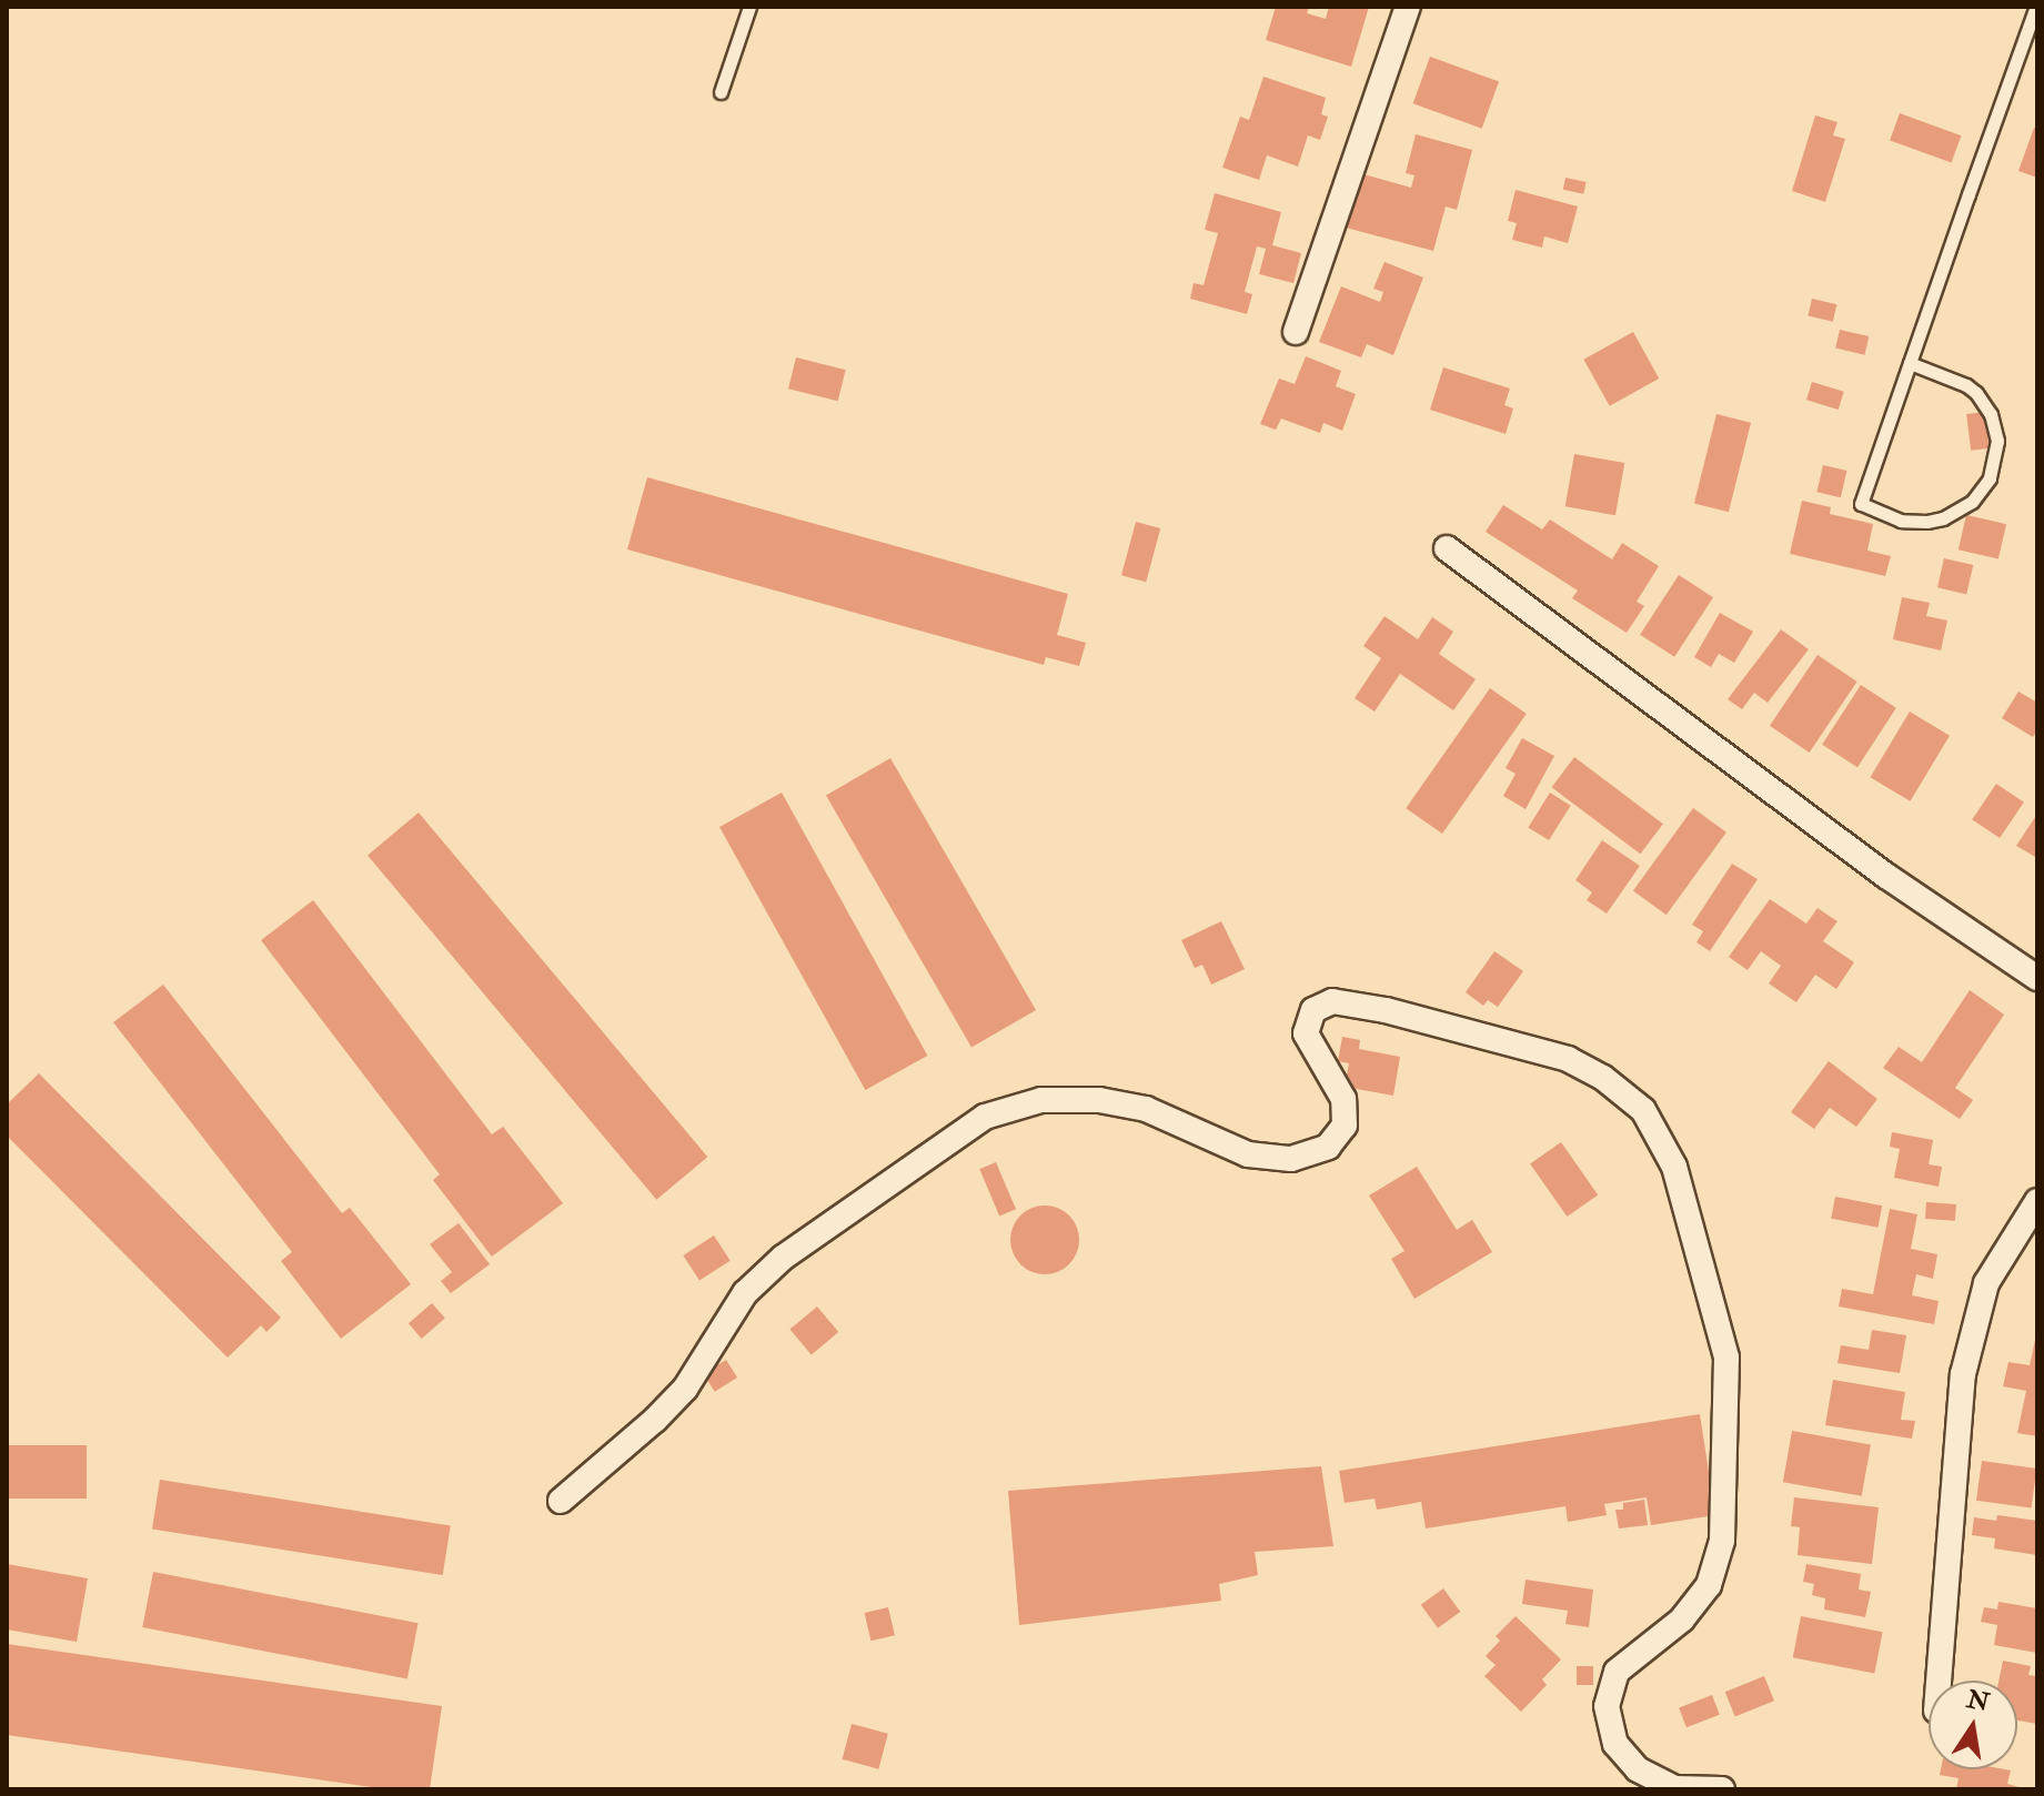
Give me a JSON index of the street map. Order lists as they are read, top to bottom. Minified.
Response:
{"north":"top"}
